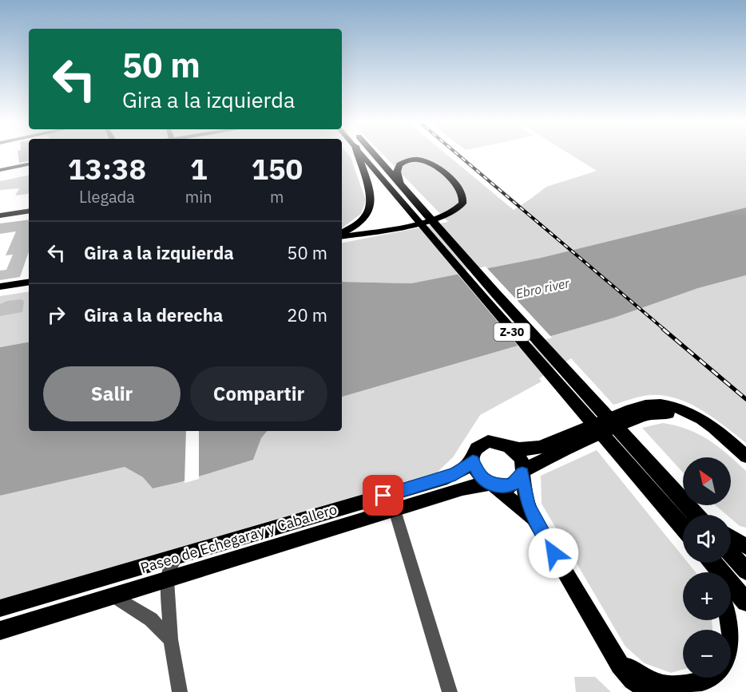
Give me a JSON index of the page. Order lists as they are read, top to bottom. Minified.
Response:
{"streets":{"highway":["Z-30"],"main road":["Paseo de Echegaray y Caballero"]},"water":["Ebro river"],"north":"top left","page":{"turn":["50 m","Gira a la izquierda"],"eta":["13:38","Llegada","1","min","150","m"],"list":[{"name":"Gira a la izquierda","value":"50 m"},{"name":"Gira a la derecha","value":"20 m"}],"buttons":["Salir","Compartir"],"map_buttons":["+","−"]}}
